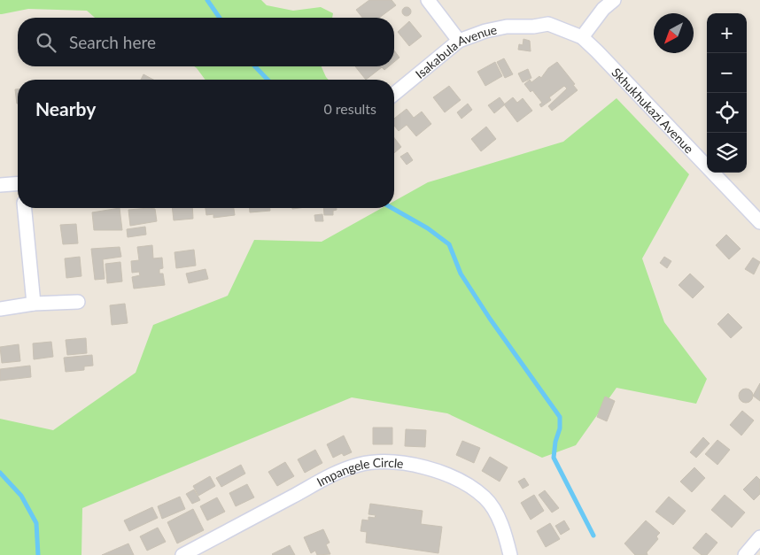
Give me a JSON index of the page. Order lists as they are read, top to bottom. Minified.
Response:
{"streets":{"street":["Isakabula Avenue","Skhukhukazi Avenue","Impangele Circle"]},"crossings":[["Isakabula Avenue","Skhukhukazi Avenue"]],"north":"bottom left","page":{"map_buttons":["+","−"],"search":"Search here","heading":["Nearby","0 results"]}}
